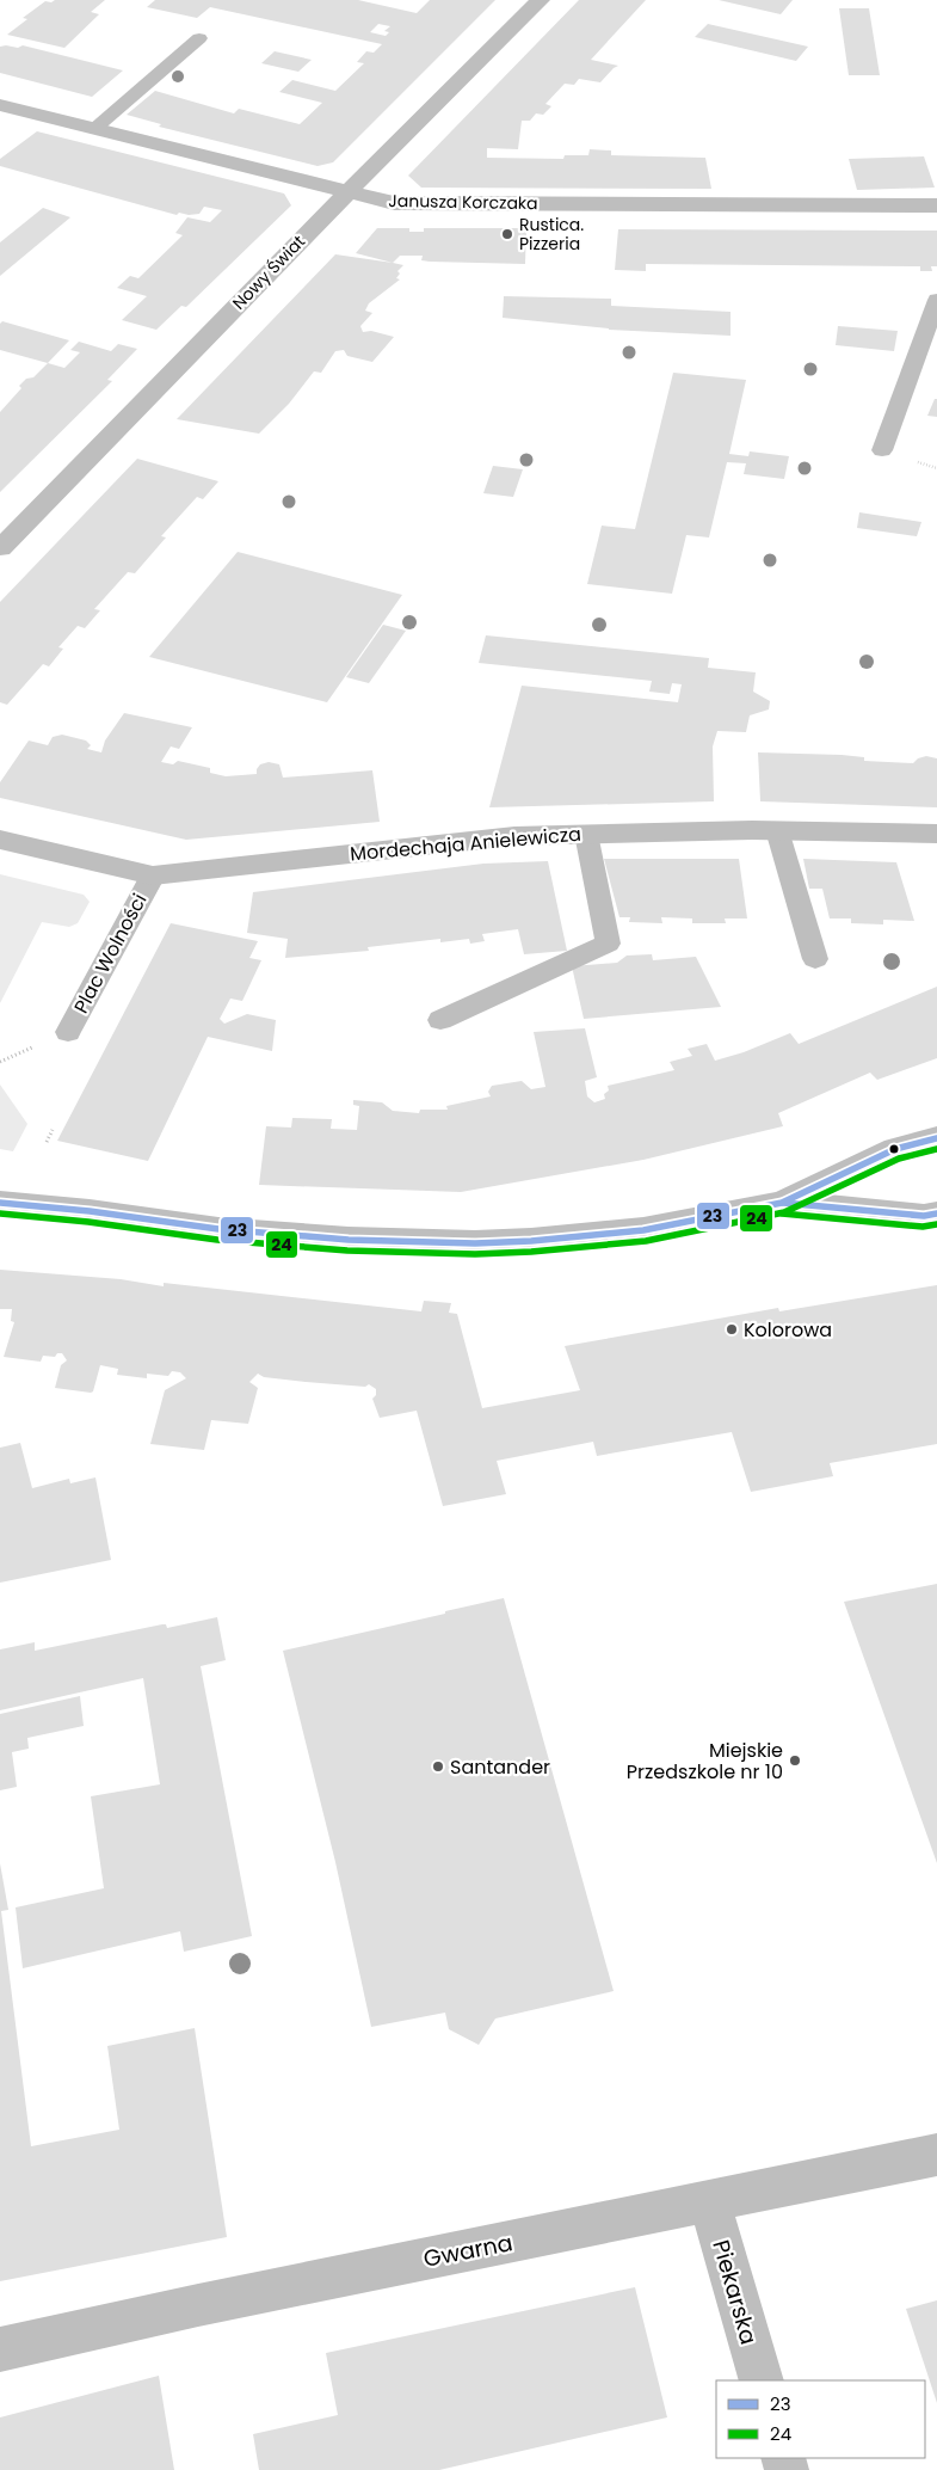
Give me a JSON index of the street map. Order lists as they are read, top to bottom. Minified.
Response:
{"streets":{"street":["Janusza Korczaka","Nowy Świat","Mordechaja Anielewicza","Gwarna","Piekarska"],"lane":["Plac Wolności"]},"crossings":[["Janusza Korczaka","Nowy Świat"],["Mordechaja Anielewicza","Plac Wolności"],["Gwarna","Piekarska"]],"places":["Rustica. Pizzeria","Kolorowa","Miejskie Przedszkole nr 10","Santander"],"lines":["transit line 23","transit line 24"],"legend":["23","24"]}
